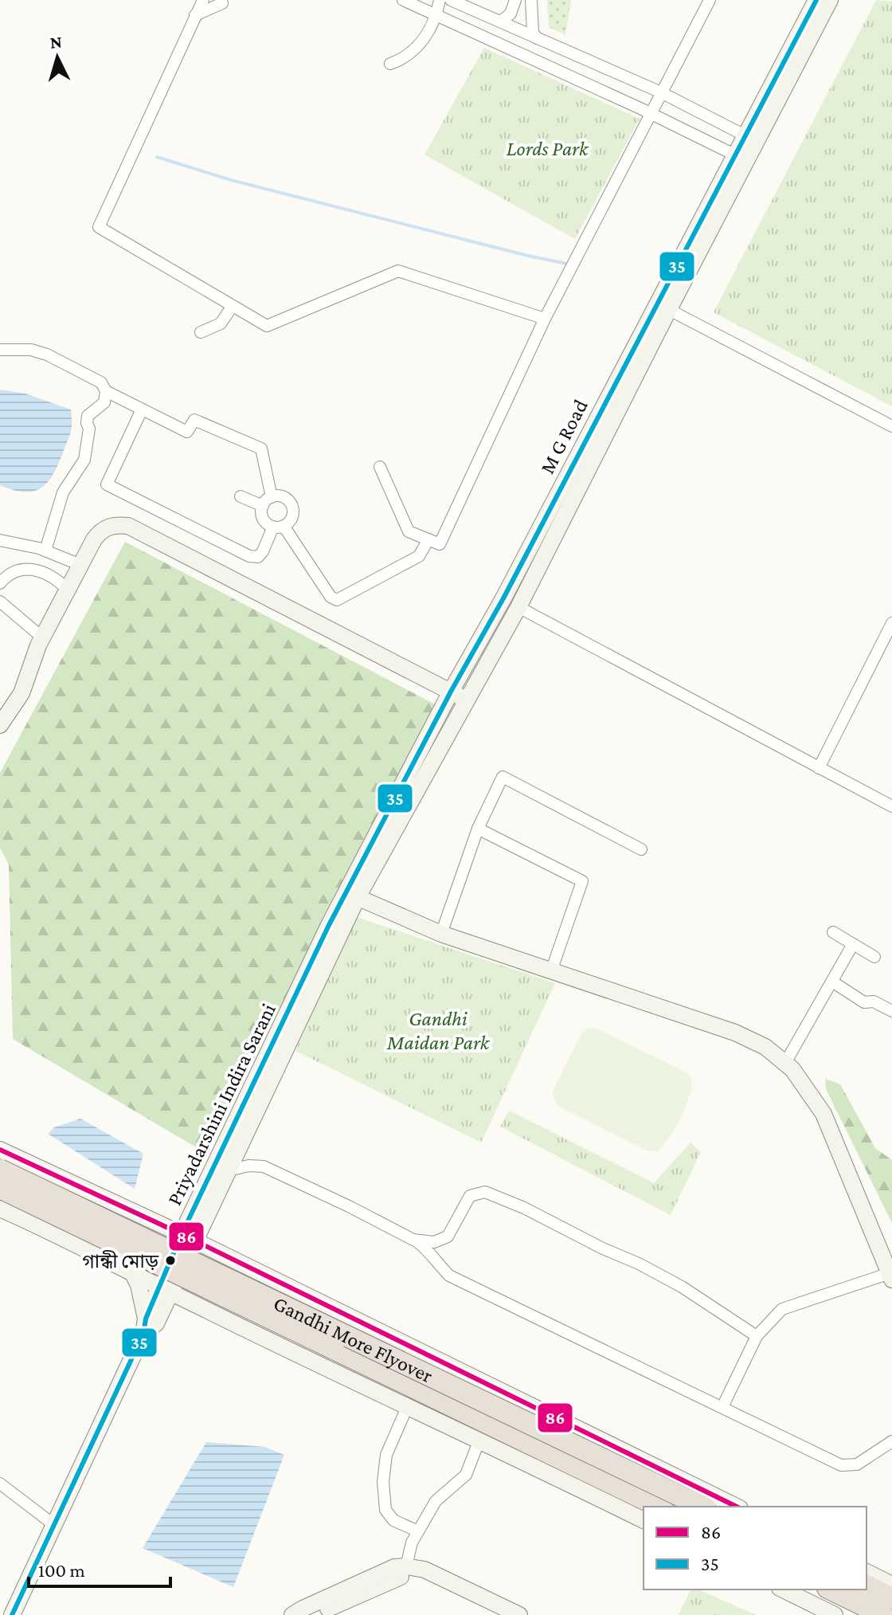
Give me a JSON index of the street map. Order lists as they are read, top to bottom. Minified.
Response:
{"streets":{"highway":["Gandhi More Flyover"],"street":["M G Road","Priyadarshini Indira Sarani"]},"crossings":[["M G Road","Priyadarshini Indira Sarani"]],"parks":["Lords Park","Gandhi Maidan Park"],"places":["গান্ধী মোড়"],"lines":["transit line 35","transit line 86"],"legend":["86","35"],"scale_bar":"100 m","north":"top"}
